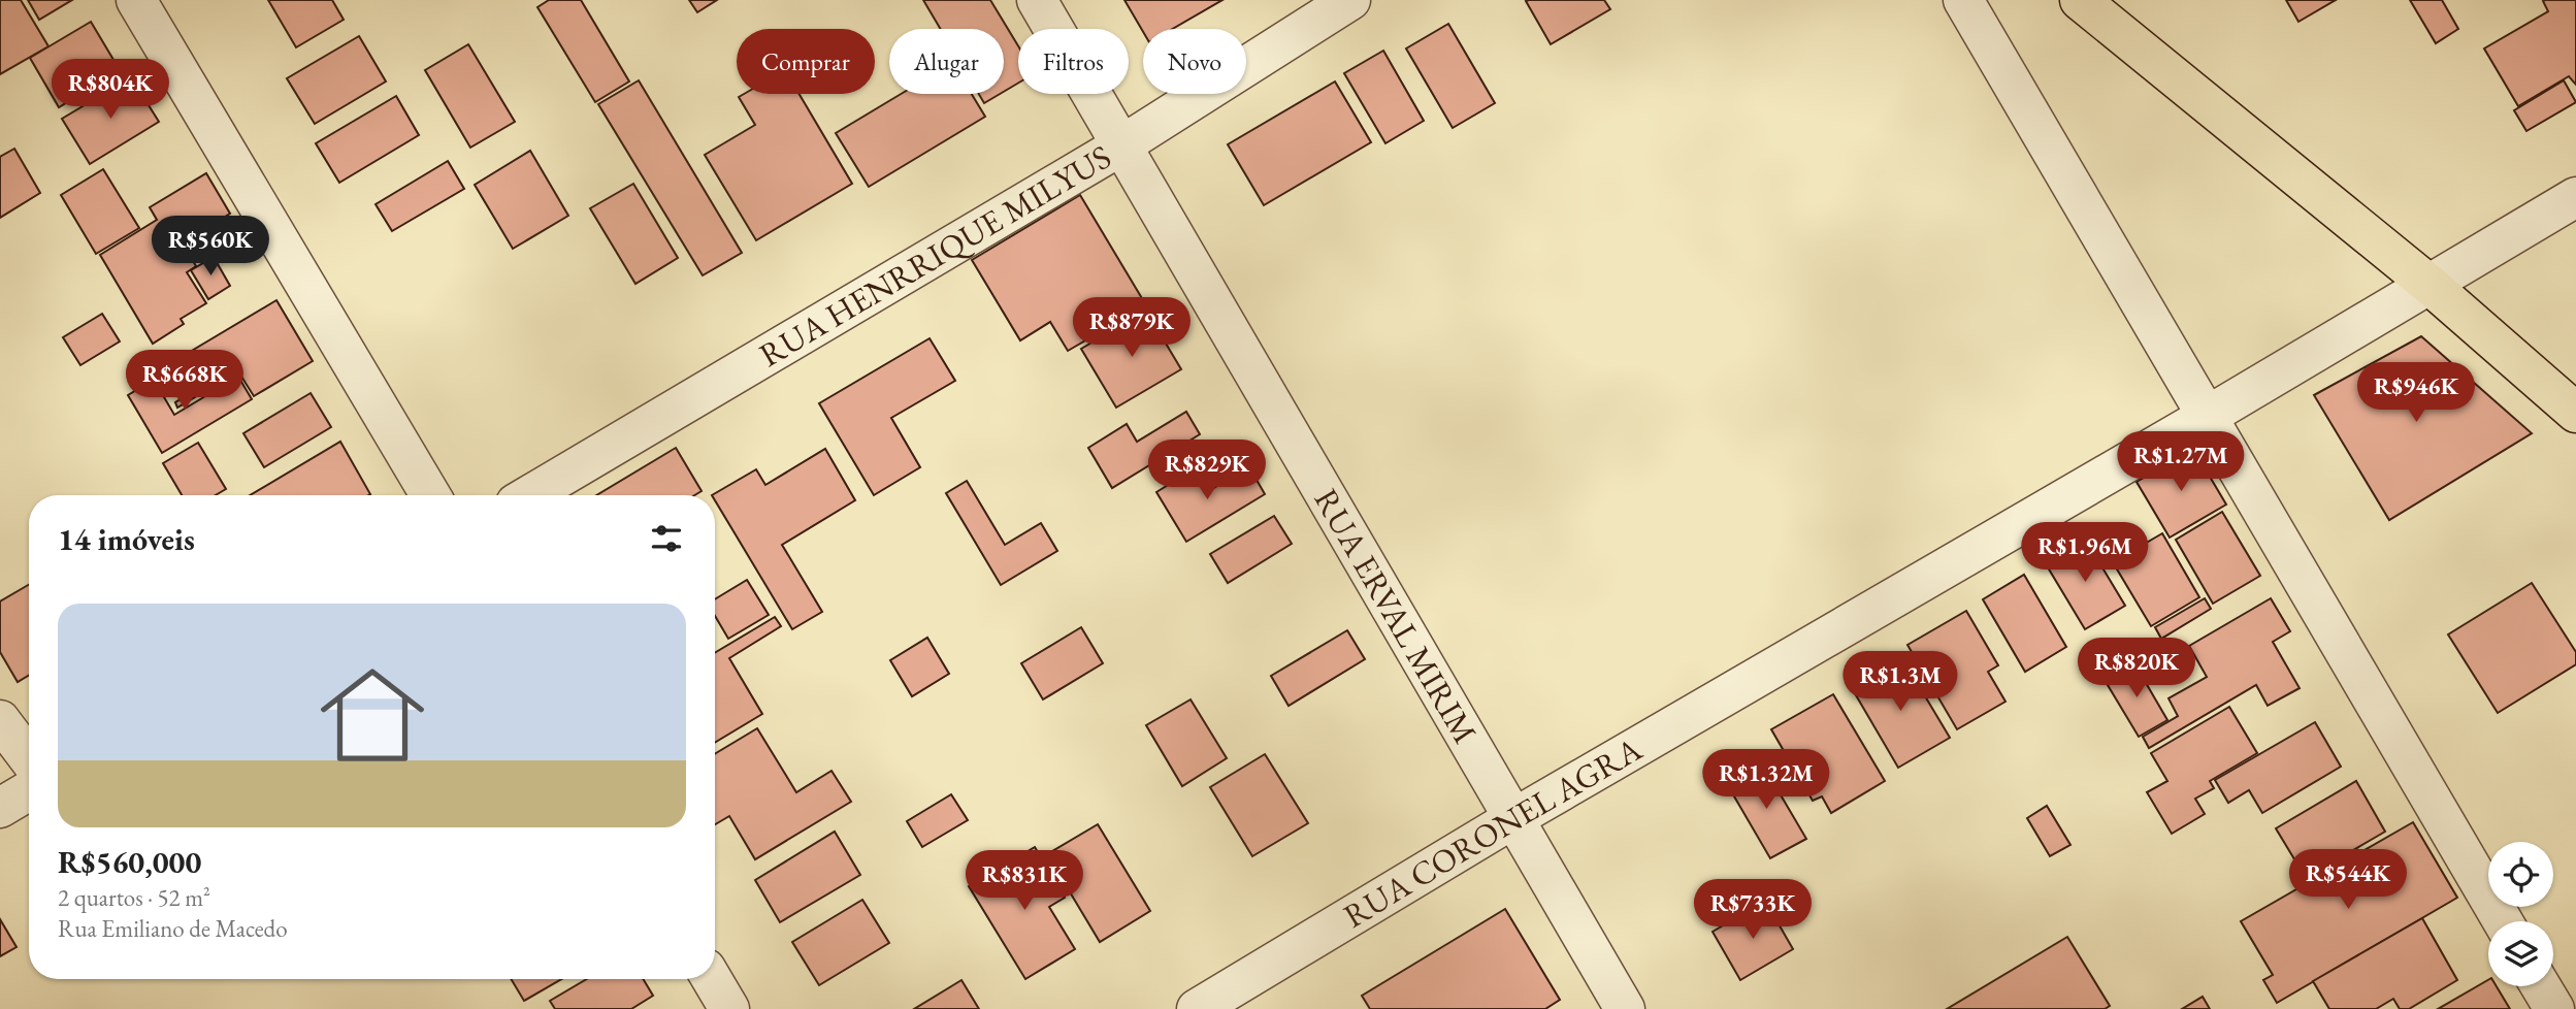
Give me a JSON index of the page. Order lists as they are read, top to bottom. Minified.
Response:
{"streets":{"street":["RUA HENRRIQUE MILYUS","RUA ERVAL MIRIM","RUA CORONEL AGRA"]},"crossings":[["RUA HENRRIQUE MILYUS","RUA ERVAL MIRIM"],["RUA ERVAL MIRIM","RUA CORONEL AGRA"]],"page":{"chip":["Comprar","Alugar","Filtros","Novo"],"price":["R$804K","R$560K","R$879K","R$668K","R$946K","R$1.27M","R$829K","R$1.96M","R$820K","R$1.3M","R$1.32M","R$544K","R$831K","R$733K"],"heading":"14 imóveis","list":[{"name":"R$560,000","note":"2 quartos · 52 m² · Rua Emiliano de Macedo"}]}}
